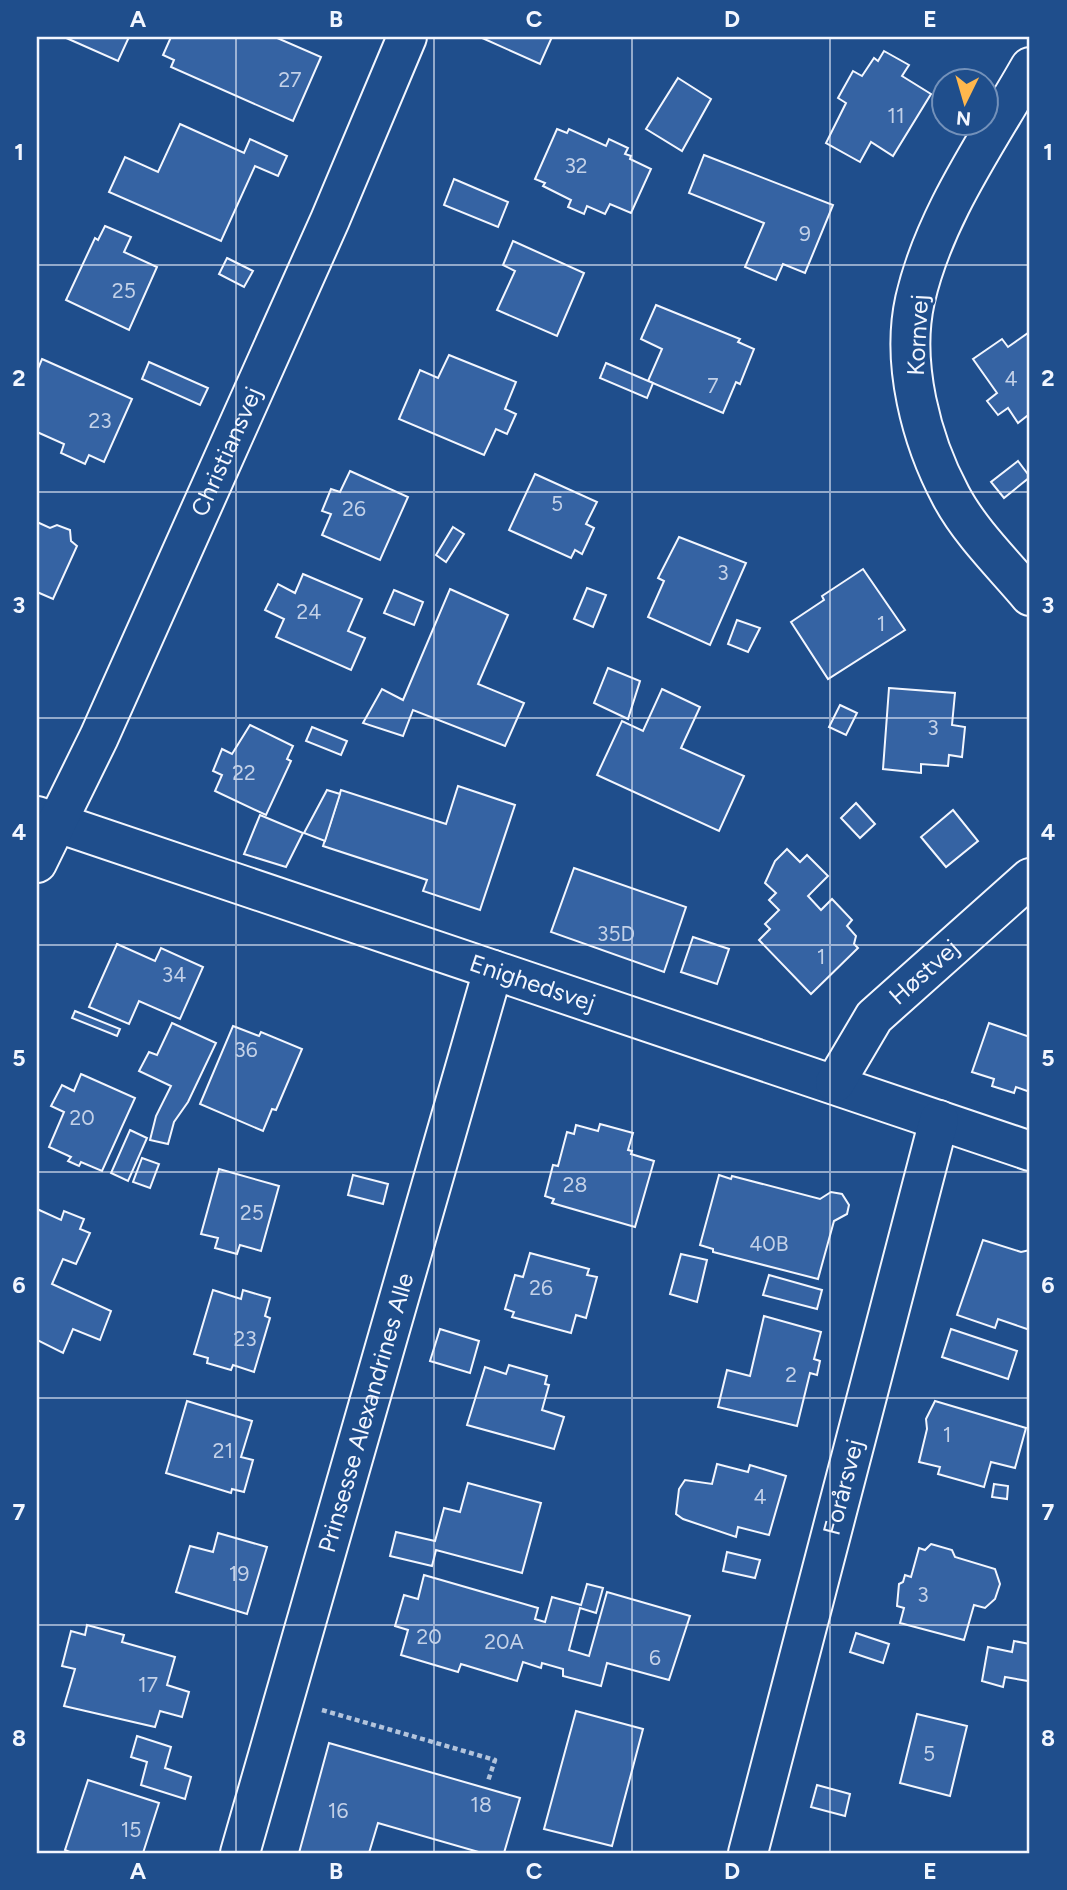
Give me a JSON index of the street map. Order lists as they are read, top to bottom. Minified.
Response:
{"streets":{"street":["Kornvej","Christiansvej","Høstvej","Enighedsvej","Prinsesse Alexandrines Alle","Forårsvej"]},"crossings":[["Christiansvej","Enighedsvej"],["Høstvej","Enighedsvej"],["Enighedsvej","Prinsesse Alexandrines Alle"],["Enighedsvej","Forårsvej"]],"house_numbers":["27","11","32","9","25","4","7","23","5","26","3","24","1","3","22","35D","1","34","36","20","28","25","40B","26","23","2","1","21","4","19","3","20","20A","6","17","5","18","16","15"],"north":"bottom","grid":{"columns":["A","B","C","D","E"],"rows":["1","2","3","4","5","6","7","8"]}}
